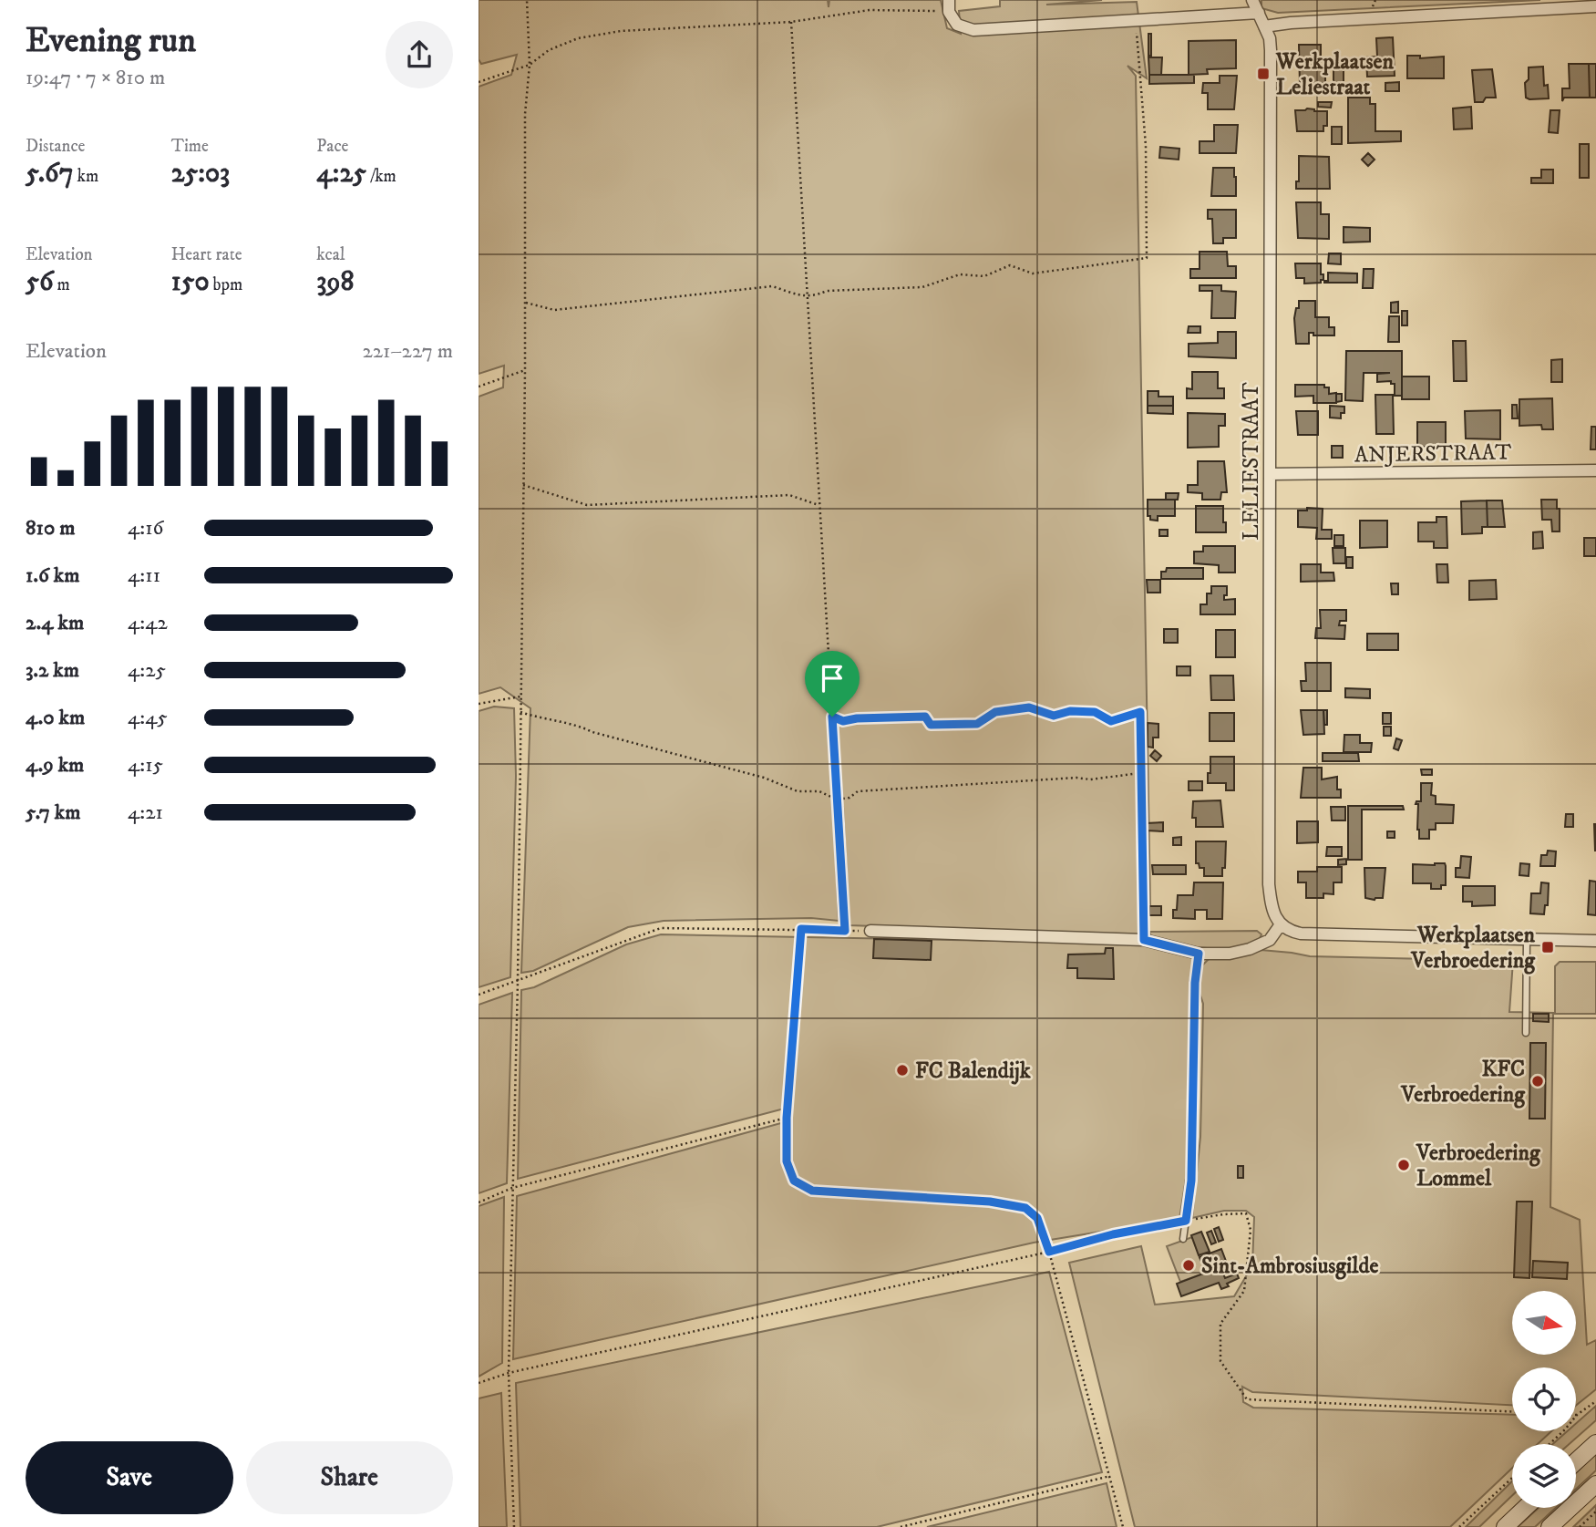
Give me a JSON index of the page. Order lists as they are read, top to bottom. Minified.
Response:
{"streets":{"street":["ANJERSTRAAT","LELIESTRAAT"]},"crossings":[["ANJERSTRAAT","LELIESTRAAT"]],"places":{"transit":["Werkplaatsen Leliestraat","Werkplaatsen Verbroedering"],"other":["FC Balendijk","KFC Verbroedering","Verbroedering Lommel","Sint-Ambrosiusgilde"]},"north":"right","page":{"heading":["Evening run","19:47 · 7 × 810 m"],"stats":[["Distance","5.67 km"],["Time","25:03"],["Pace","4:25 /km"],["Elevation","56 m"],["Heart rate","150 bpm"],["kcal","398"]],"chart":["Elevation","221–227 m"],"list":[{"name":"810 m","note":"4:16"},{"name":"1.6 km","note":"4:11"},{"name":"2.4 km","note":"4:42"},{"name":"3.2 km","note":"4:25"},{"name":"4.0 km","note":"4:45"},{"name":"4.9 km","note":"4:15"},{"name":"5.7 km","note":"4:21"}],"buttons":["Save","Share"]}}
